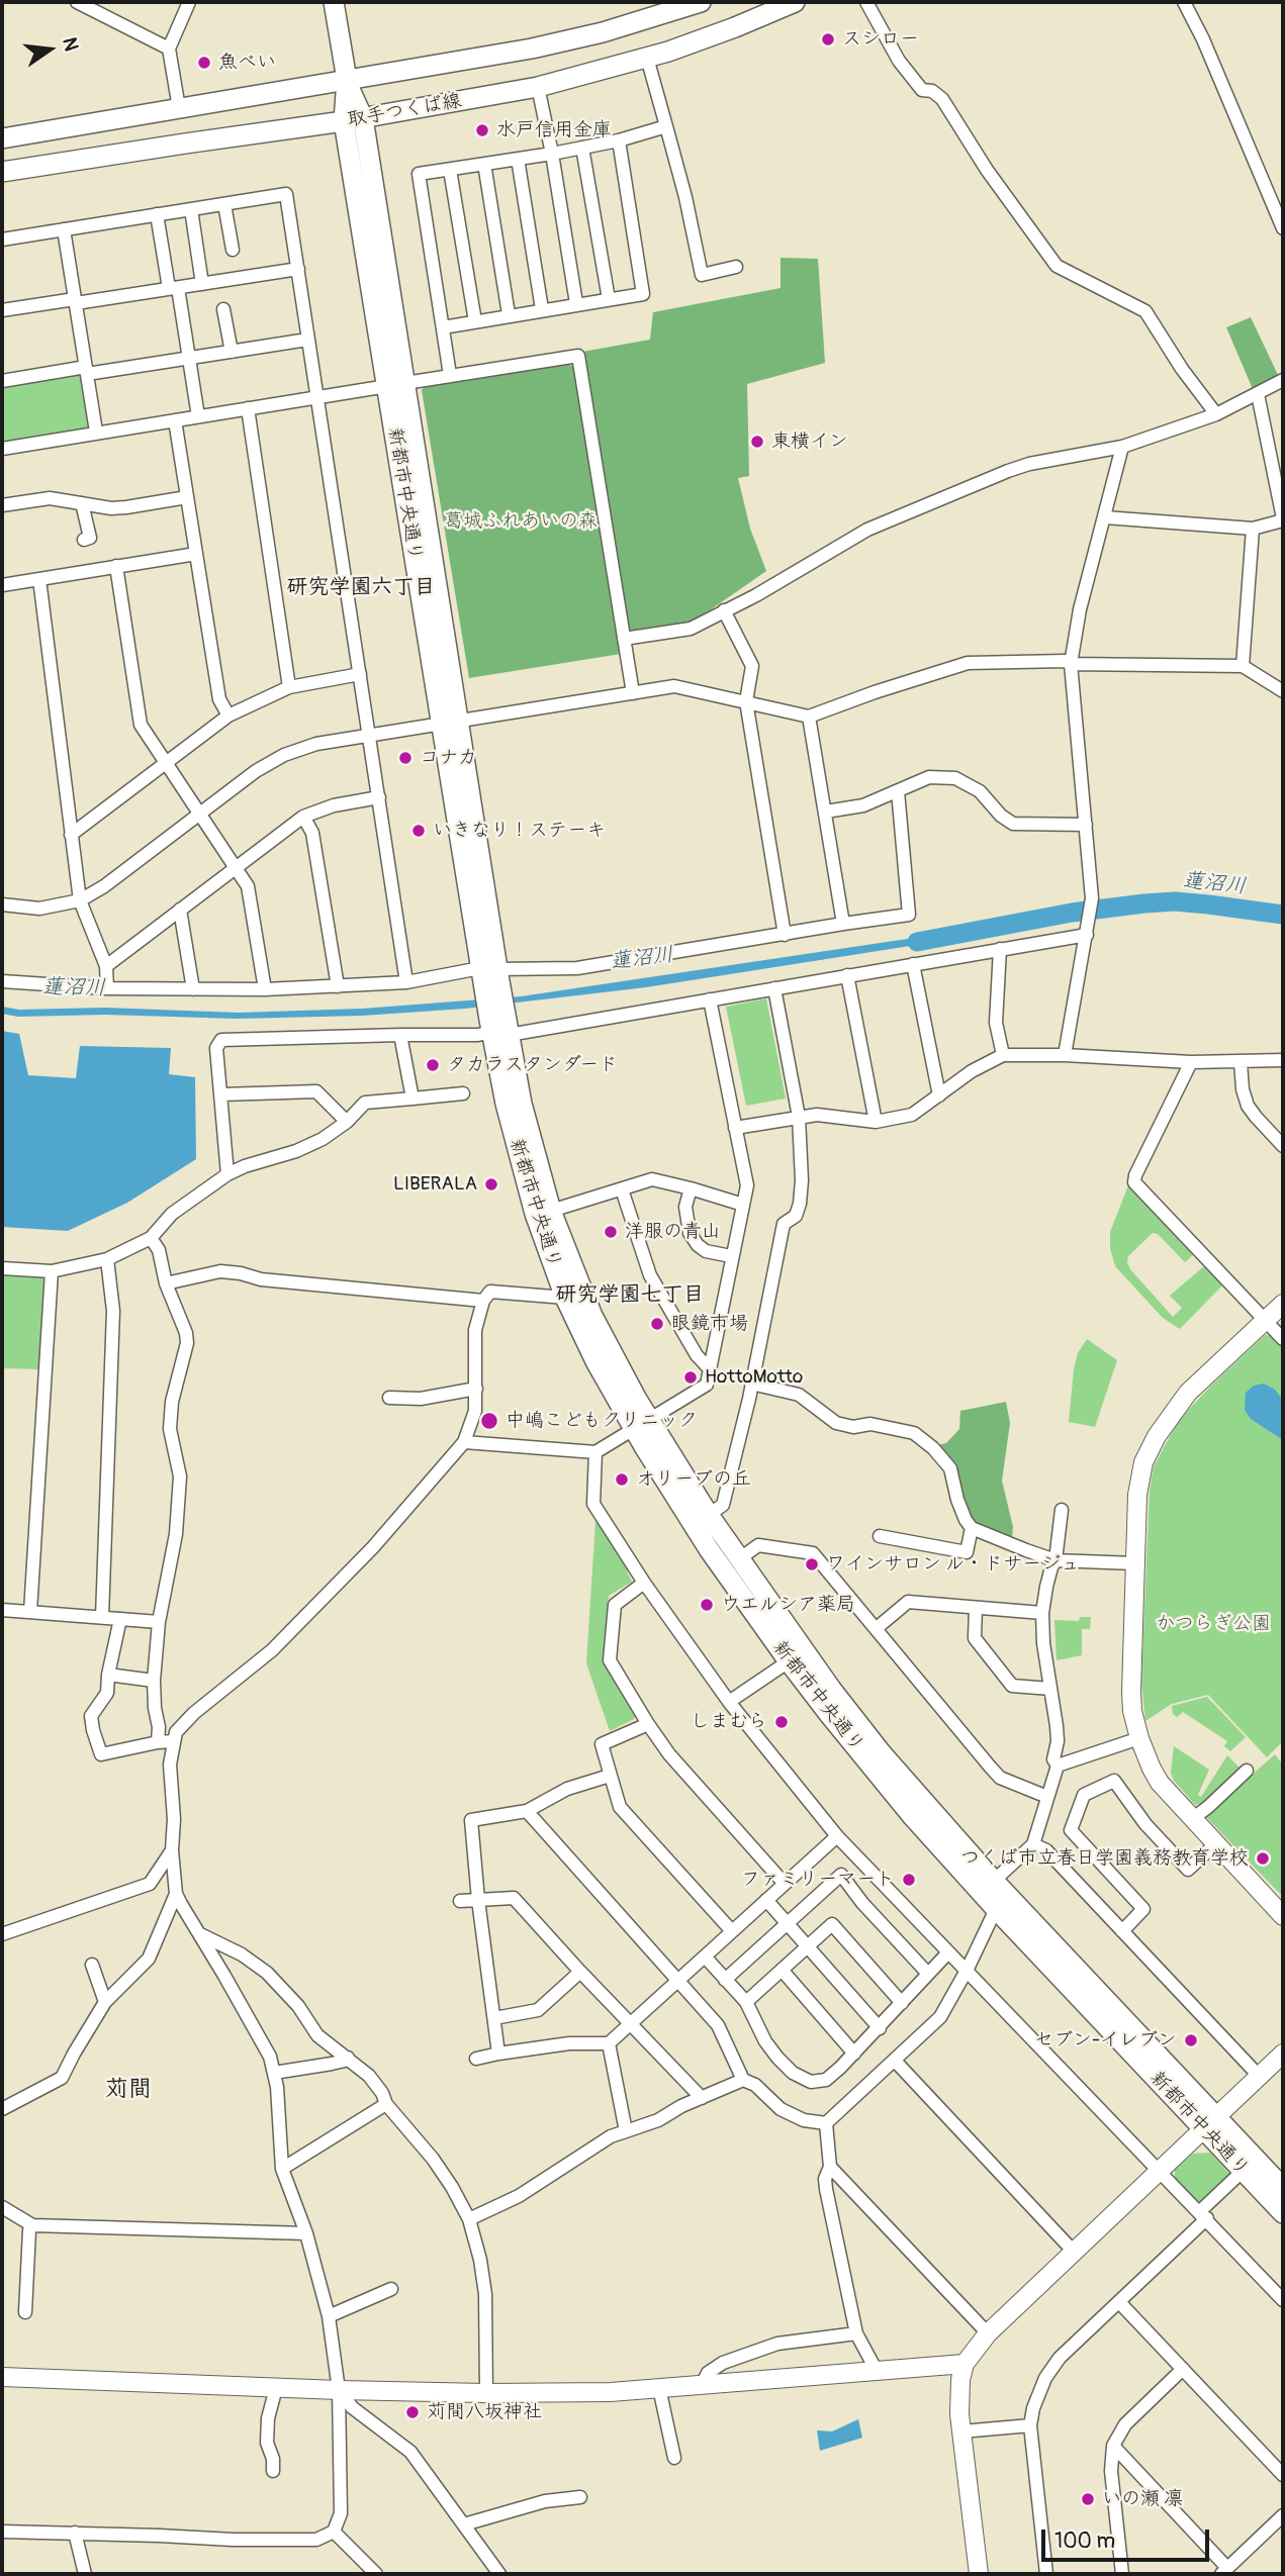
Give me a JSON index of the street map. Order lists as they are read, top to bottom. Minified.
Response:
{"streets":{"main road":["取手つくば線","新都市中央通り"]},"crossings":[["取手つくば線","新都市中央通り"]],"districts":["研究学園六丁目","研究学園七丁目","苅間"],"water":["蓮沼川"],"parks":["葛城ふれあいの森","かつらぎ公園"],"places":["スシロー","魚べい","水戸信用金庫","東横イン","コナカ","いきなり！ステーキ","タカラスタンダード","LIBERALA","洋服の青山","眼鏡市場","HottoMotto","中嶋こどもクリニック","オリーブの丘","ワインサロン ル・ドサージュ","ウエルシア薬局","しまむら","つくば市立春日学園義務教育学校","ファミリーマート","セブン-イレブン","苅間八坂神社","いの瀬 凛"],"scale_bar":"100 m","north":"right"}
